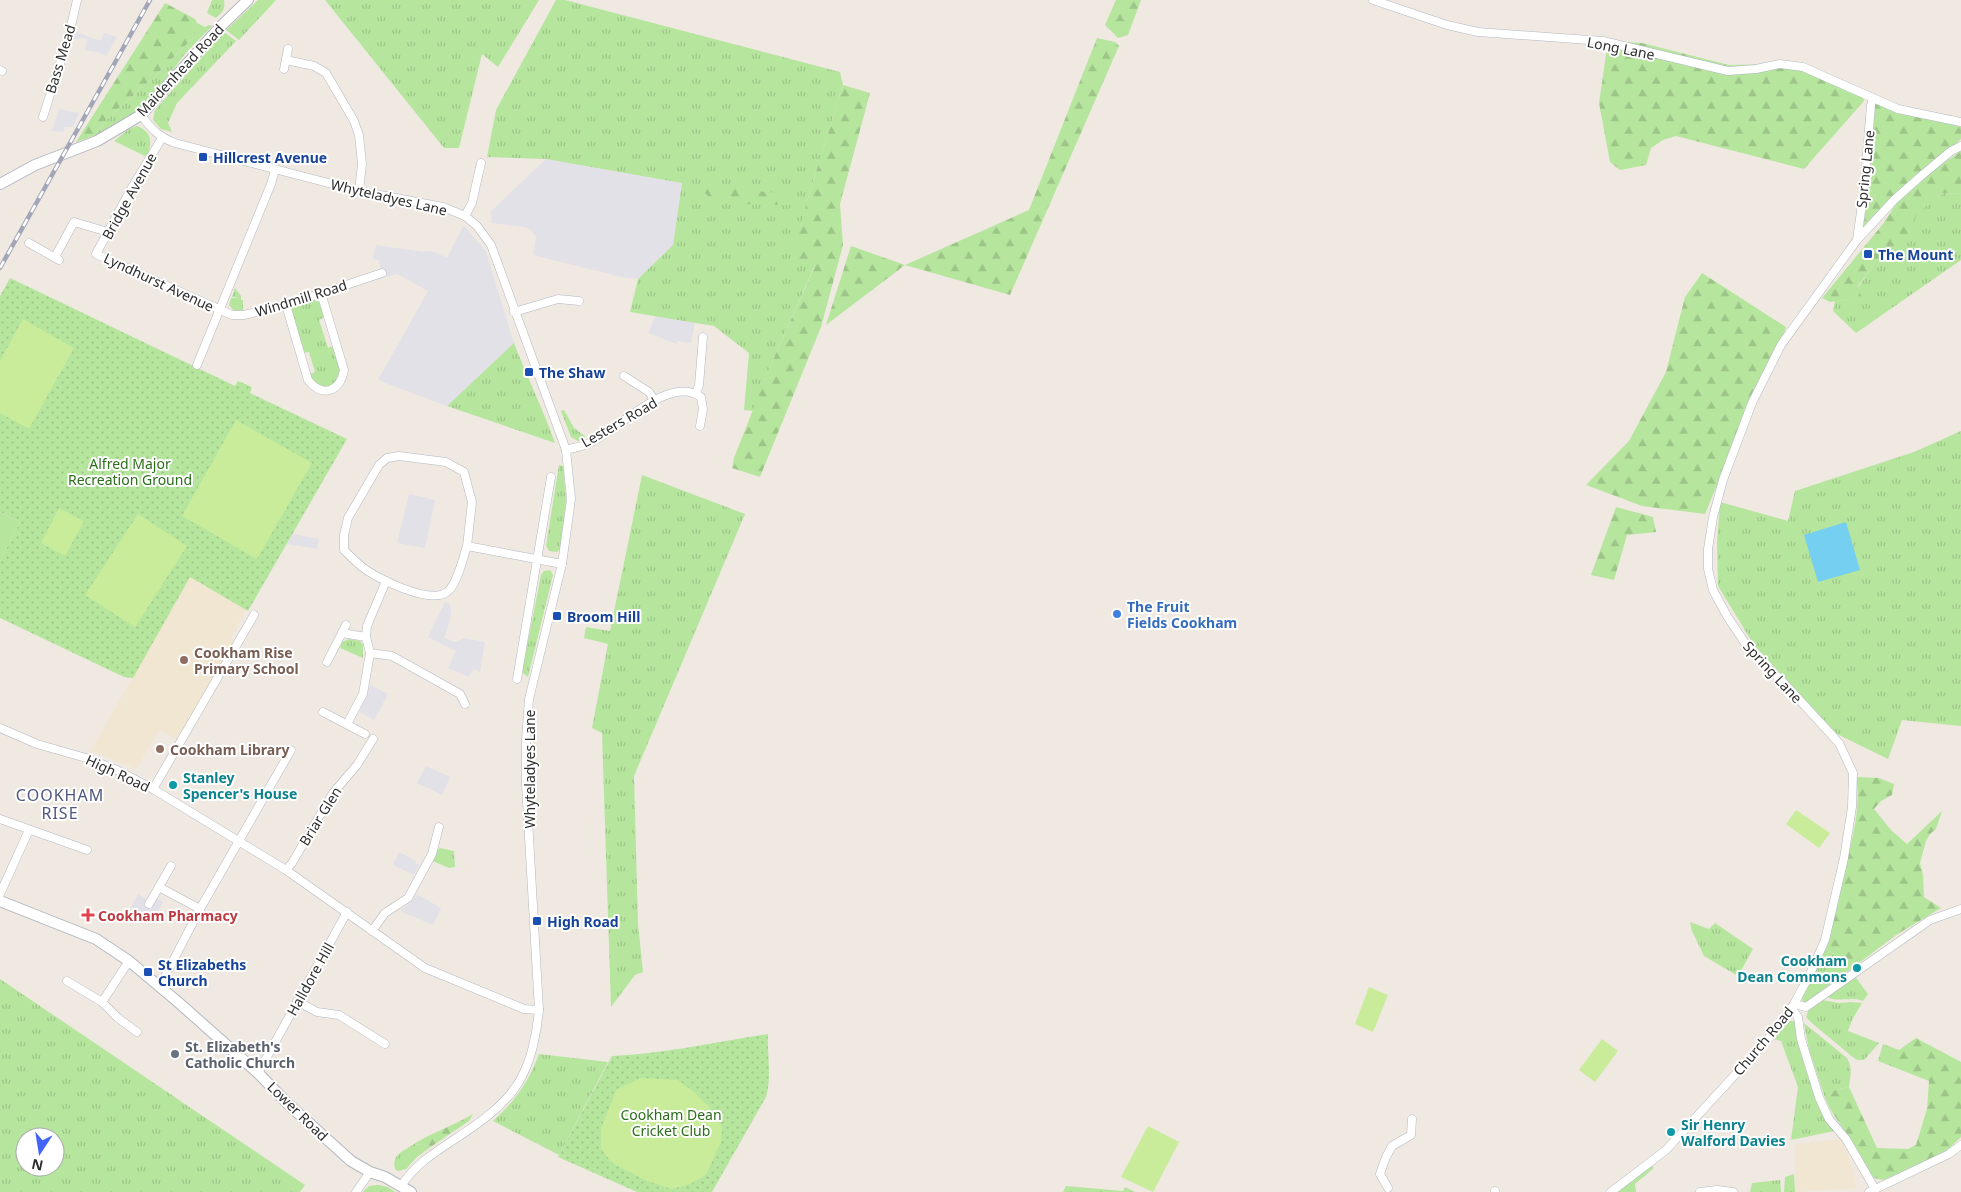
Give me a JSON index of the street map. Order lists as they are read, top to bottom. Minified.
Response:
{"streets":{"street":["Long Lane","Bass Mead","Maidenhead Road","Spring Lane","Bridge Avenue","Whyteladyes Lane","Lyndhurst Avenue","Windmill Road","Lesters Road","High Road","Briar Glen","Halldore Hill","Church Road","Lower Road"]},"crossings":[["Long Lane","Spring Lane"],["Maidenhead Road","Whyteladyes Lane"],["Spring Lane","Church Road"],["Bridge Avenue","Whyteladyes Lane"],["Bridge Avenue","Lyndhurst Avenue"],["Whyteladyes Lane","Lesters Road"],["Whyteladyes Lane","High Road"],["Whyteladyes Lane","Lower Road"],["Lyndhurst Avenue","Windmill Road"],["High Road","Briar Glen"],["High Road","Halldore Hill"],["Halldore Hill","Lower Road"]],"districts":["COOKHAM RISE"],"parks":["Alfred Major Recreation Ground","Cookham Dean Cricket Club"],"places":{"transit":["Hillcrest Avenue","The Mount","The Shaw","Broom Hill","High Road","St Elizabeths Church"],"other":["The Fruit Fields Cookham","Cookham Rise Primary School","Cookham Library","Stanley Spencer's House","Cookham Dean Commons","St. Elizabeth's Catholic Church","Sir Henry Walford Davies"],"health":["Cookham Pharmacy"]},"north":"bottom"}
